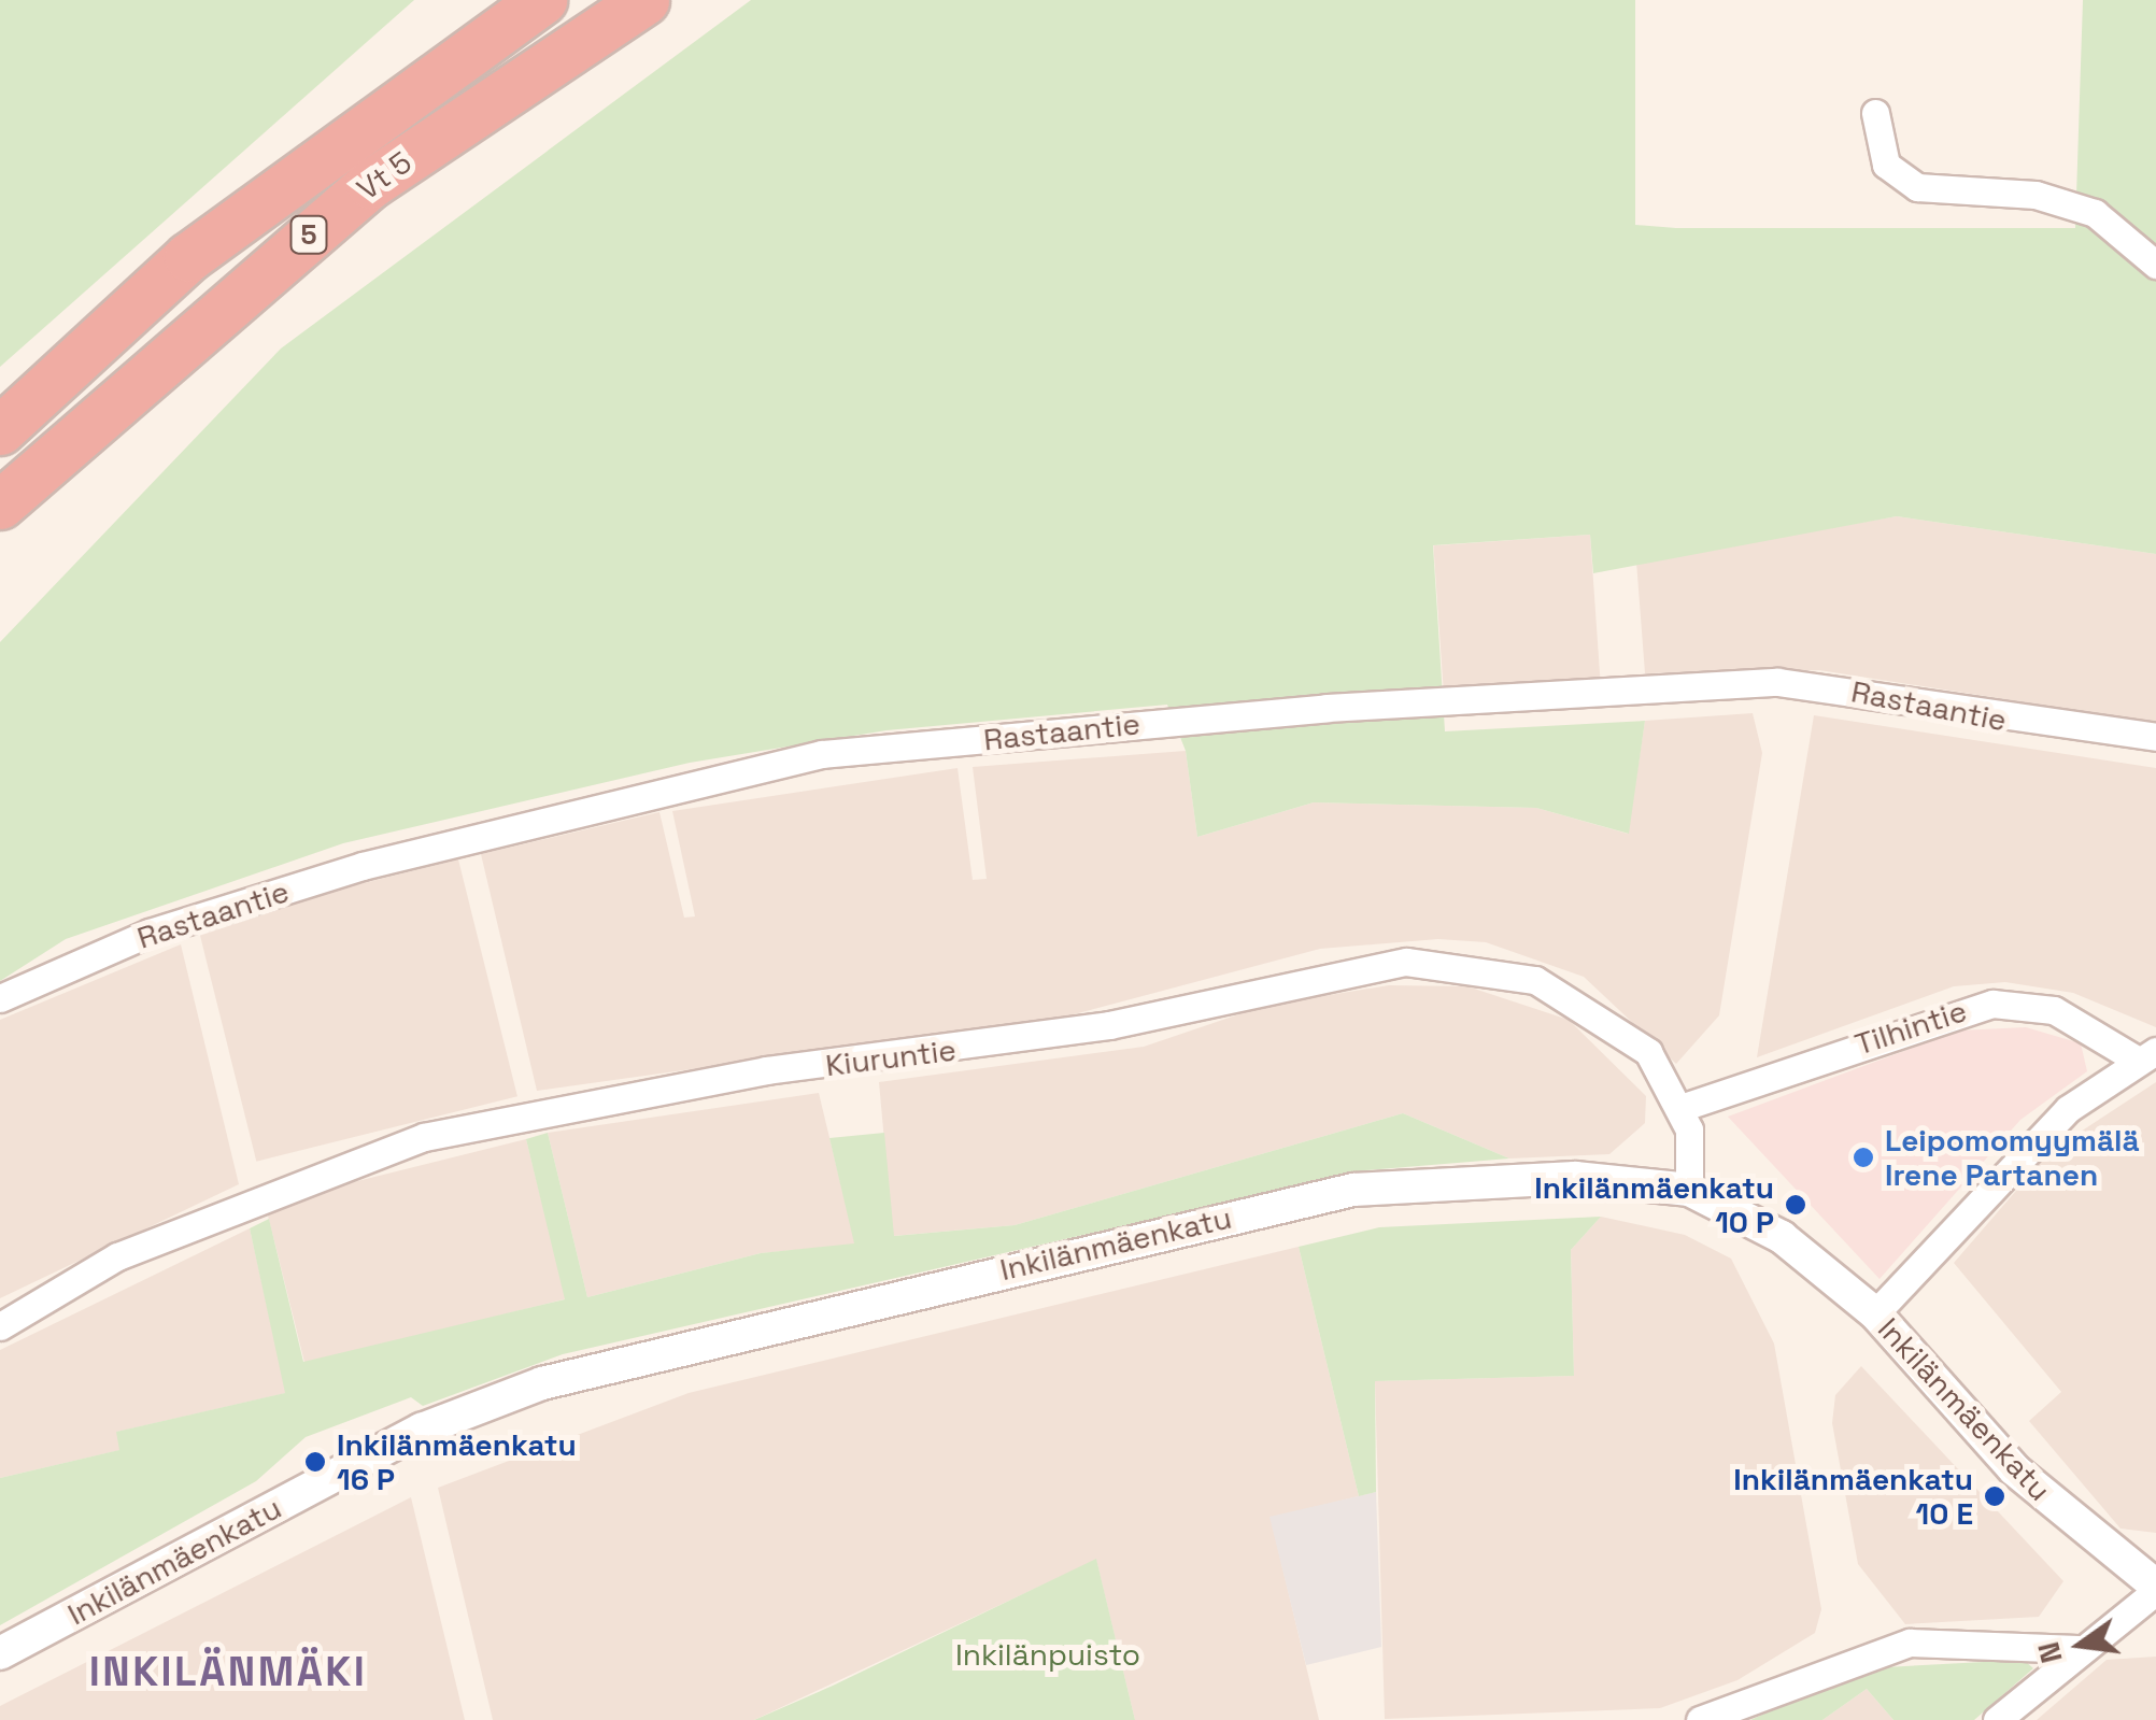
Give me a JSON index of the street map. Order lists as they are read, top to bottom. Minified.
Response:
{"streets":{"highway":["Vt 5","5"],"street":["Rastaantie","Tilhintie","Kiuruntie","Inkilänmäenkatu"]},"crossings":[["Tilhintie","Kiuruntie"],["Kiuruntie","Inkilänmäenkatu"]],"districts":["INKILÄNMÄKI"],"parks":["Inkilänpuisto"],"places":["Leipomomyymälä Irene Partanen","Inkilänmäenkatu 10 P","Inkilänmäenkatu 16 P","Inkilänmäenkatu 10 E"],"north":"left"}
